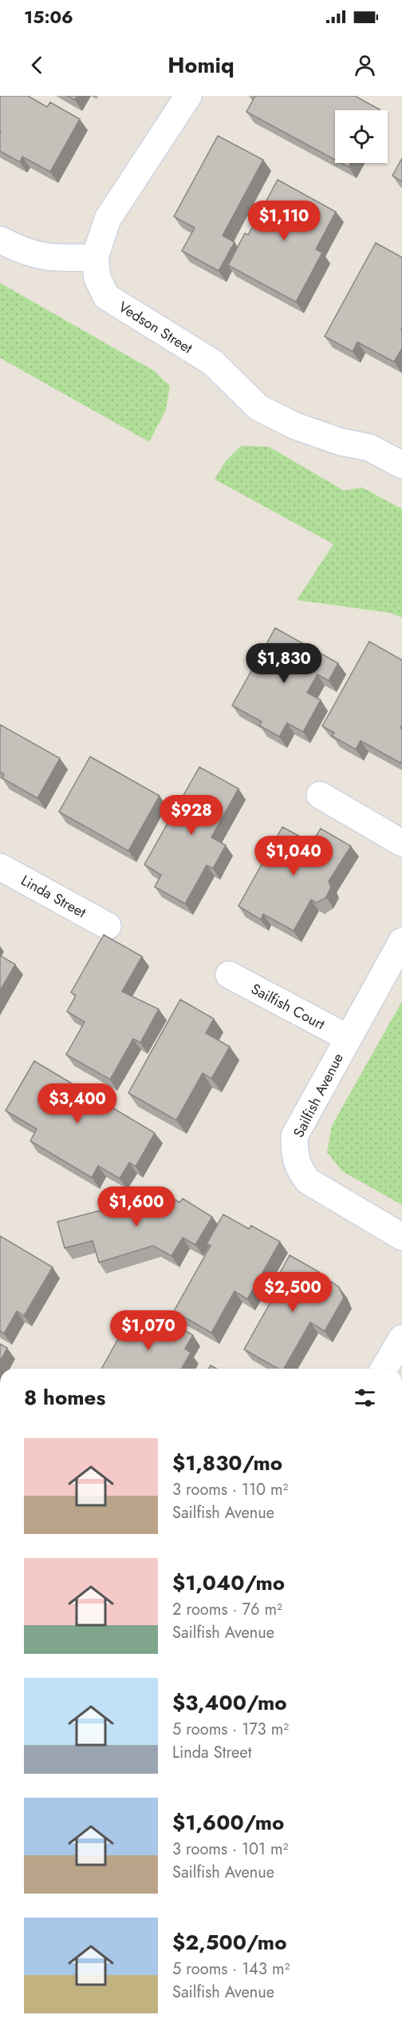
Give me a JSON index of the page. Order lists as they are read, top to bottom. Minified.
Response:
{"streets":{"street":["Vedson Street","Linda Street","Sailfish Court","Sailfish Avenue"]},"crossings":[["Sailfish Court","Sailfish Avenue"]],"page":{"status":"15:06","header":"Homiq","price":["$1,110","$1,830","$928","$1,040","$3,400","$1,600","$2,500","$1,070"],"heading":"8 homes","list":[{"name":"$1,830/mo","note":"3 rooms · 110 m² · Sailfish Avenue"},{"name":"$1,040/mo","note":"2 rooms · 76 m² · Sailfish Avenue"},{"name":"$3,400/mo","note":"5 rooms · 173 m² · Linda Street"},{"name":"$1,600/mo","note":"3 rooms · 101 m² · Sailfish Avenue"},{"name":"$2,500/mo","note":"5 rooms · 143 m² · Sailfish Avenue"}]}}
